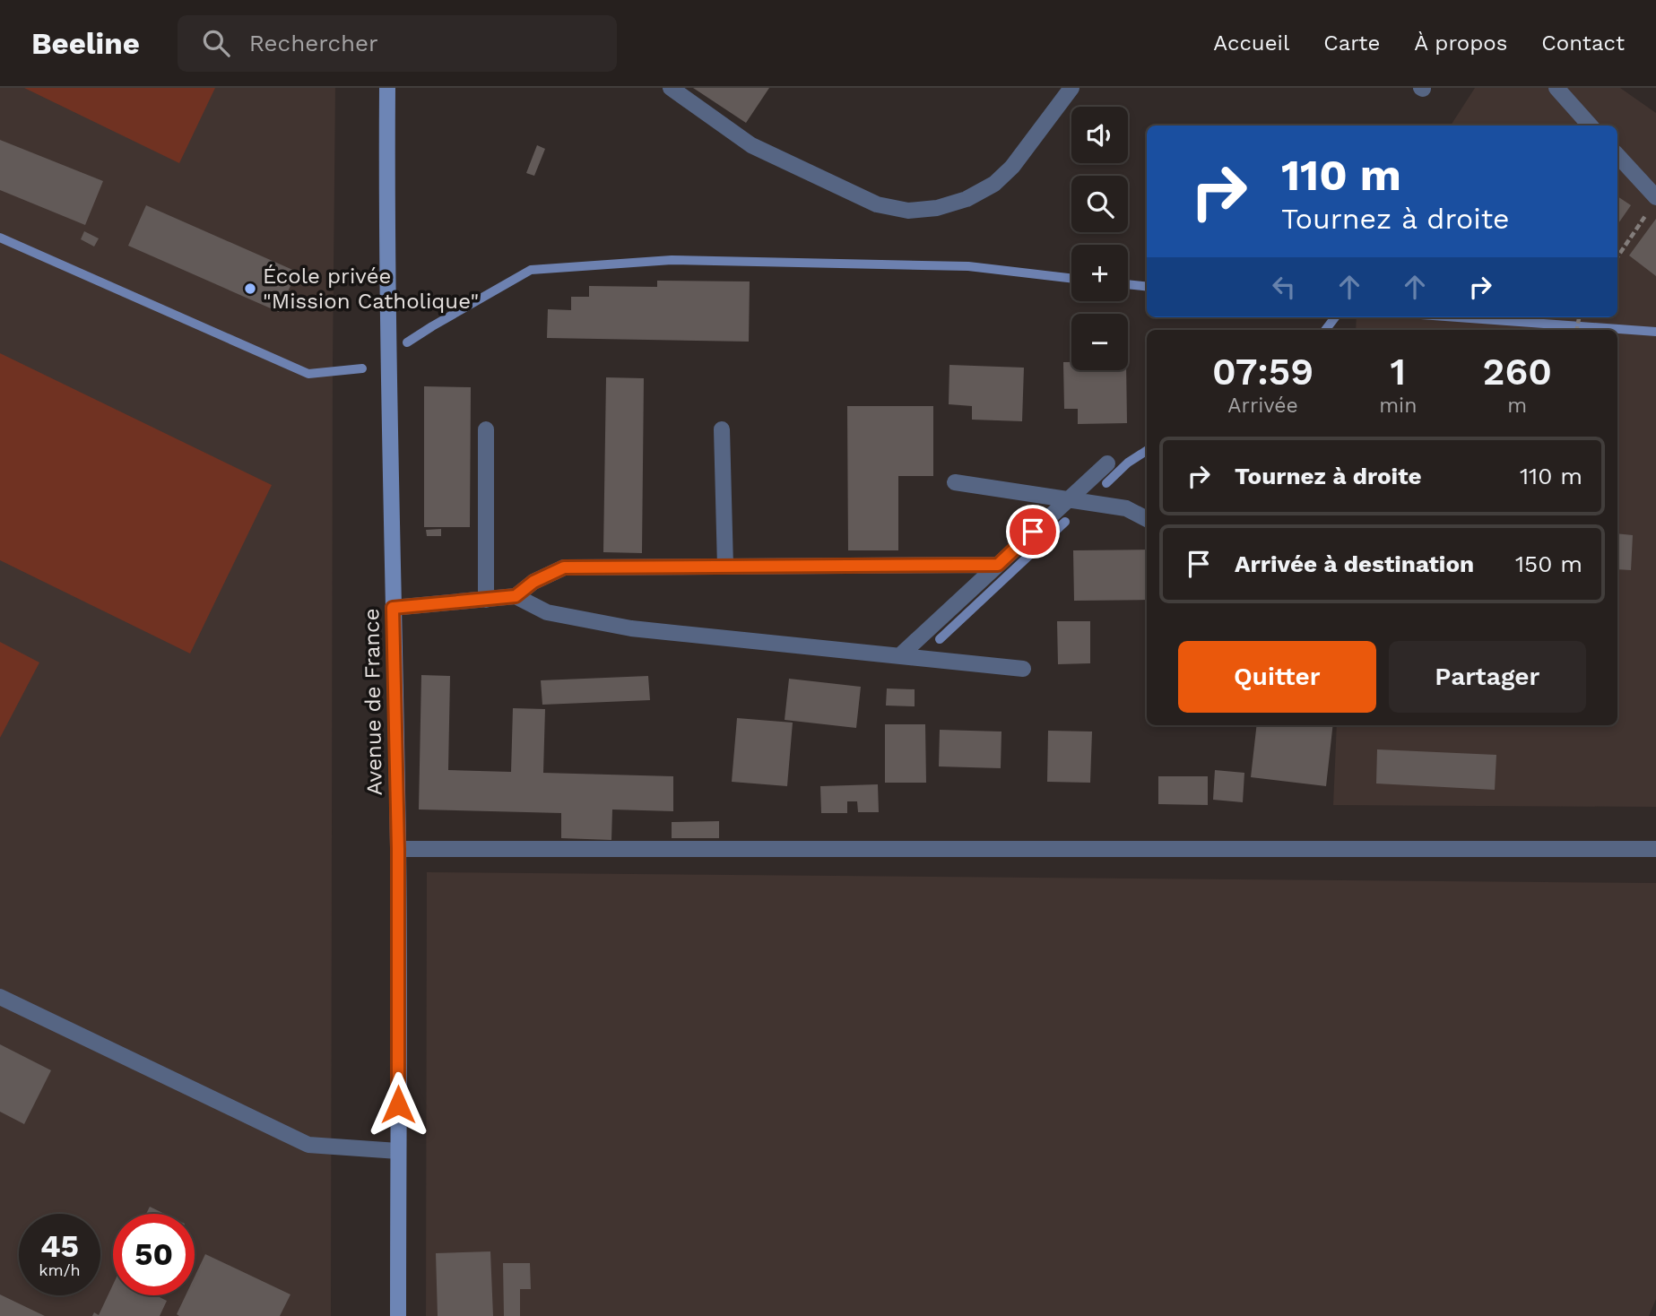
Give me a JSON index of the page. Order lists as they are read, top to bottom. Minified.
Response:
{"streets":{"main road":["Avenue de France"]},"places":["École privée \"Mission Catholique\""],"page":{"header":"Beeline","search":"Rechercher","nav":["Accueil","Carte","À propos","Contact"],"map_buttons":["+","−"],"turn":["110 m","Tournez à droite"],"eta":["07:59","Arrivée","1","min","260","m"],"list":[{"name":"Tournez à droite","value":"110 m"},{"name":"Arrivée à destination","value":"150 m"}],"buttons":["Quitter","Partager"],"speed":"45 km/h","limit":"50"}}
